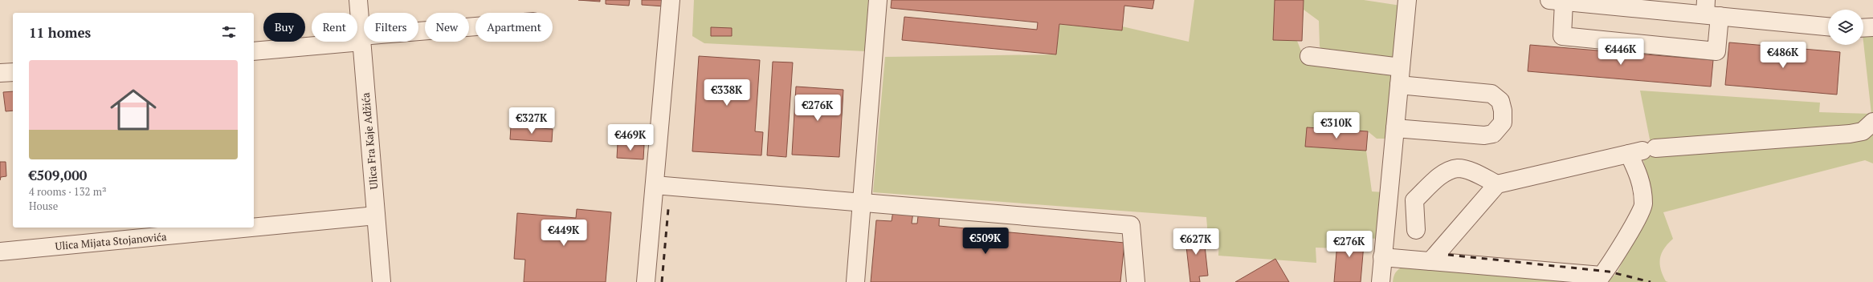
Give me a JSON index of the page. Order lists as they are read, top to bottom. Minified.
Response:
{"streets":{"street":["Ulica Fra Kaje Adžića","Ulica Mijata Stojanovića"]},"crossings":[["Ulica Fra Kaje Adžića","Ulica Mijata Stojanovića"]],"page":{"chip":["Buy","Rent","Filters","New","Apartment"],"heading":"11 homes","price":["€446K","€486K","€338K","€276K","€327K","€310K","€469K","€449K","€509K","€627K","€276K"],"list":[{"name":"€509,000","note":"4 rooms · 132 m² · House"}]}}
